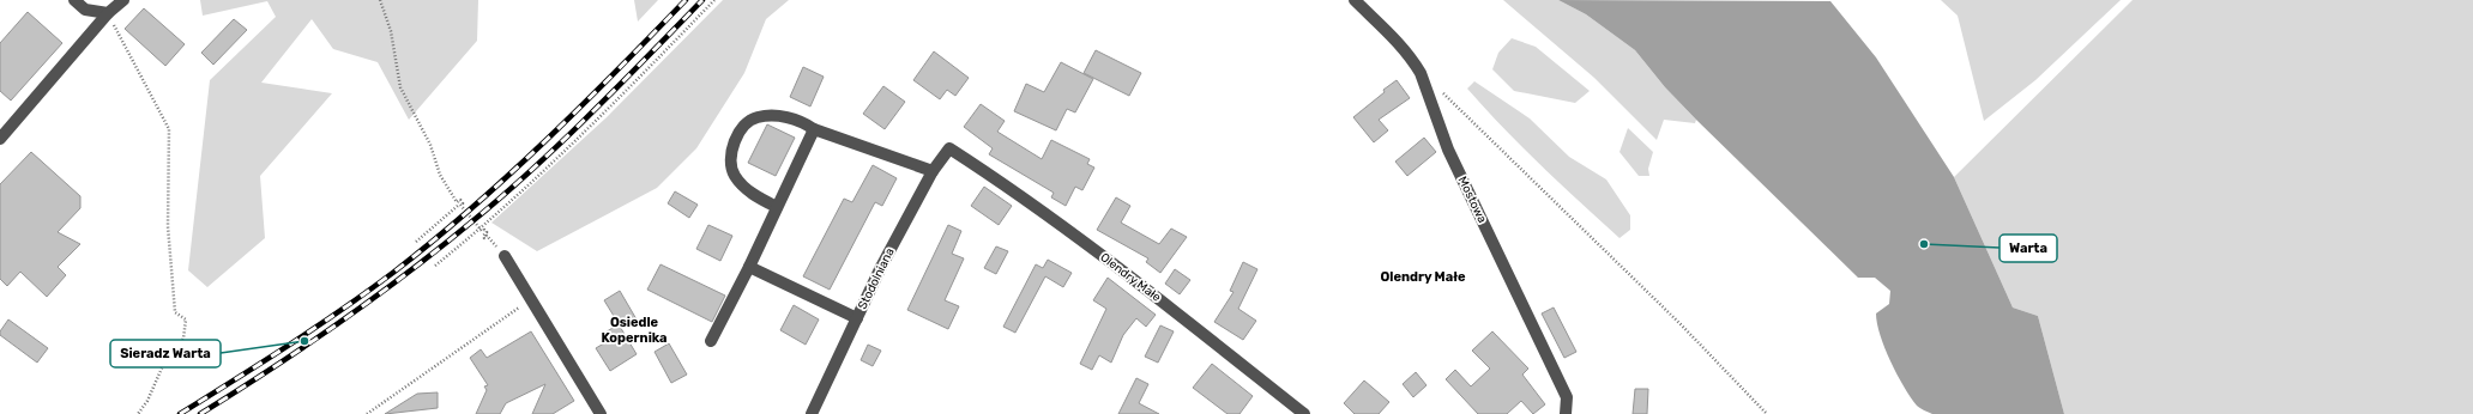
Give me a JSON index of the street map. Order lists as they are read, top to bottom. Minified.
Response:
{"streets":{"street":["Mostowa","Olendry Małe","Stodolniana"]},"crossings":[["Olendry Małe","Stodolniana"]],"districts":["Olendry Małe","Osiedle Kopernika"],"places":["Warta","Sieradz Warta"]}
